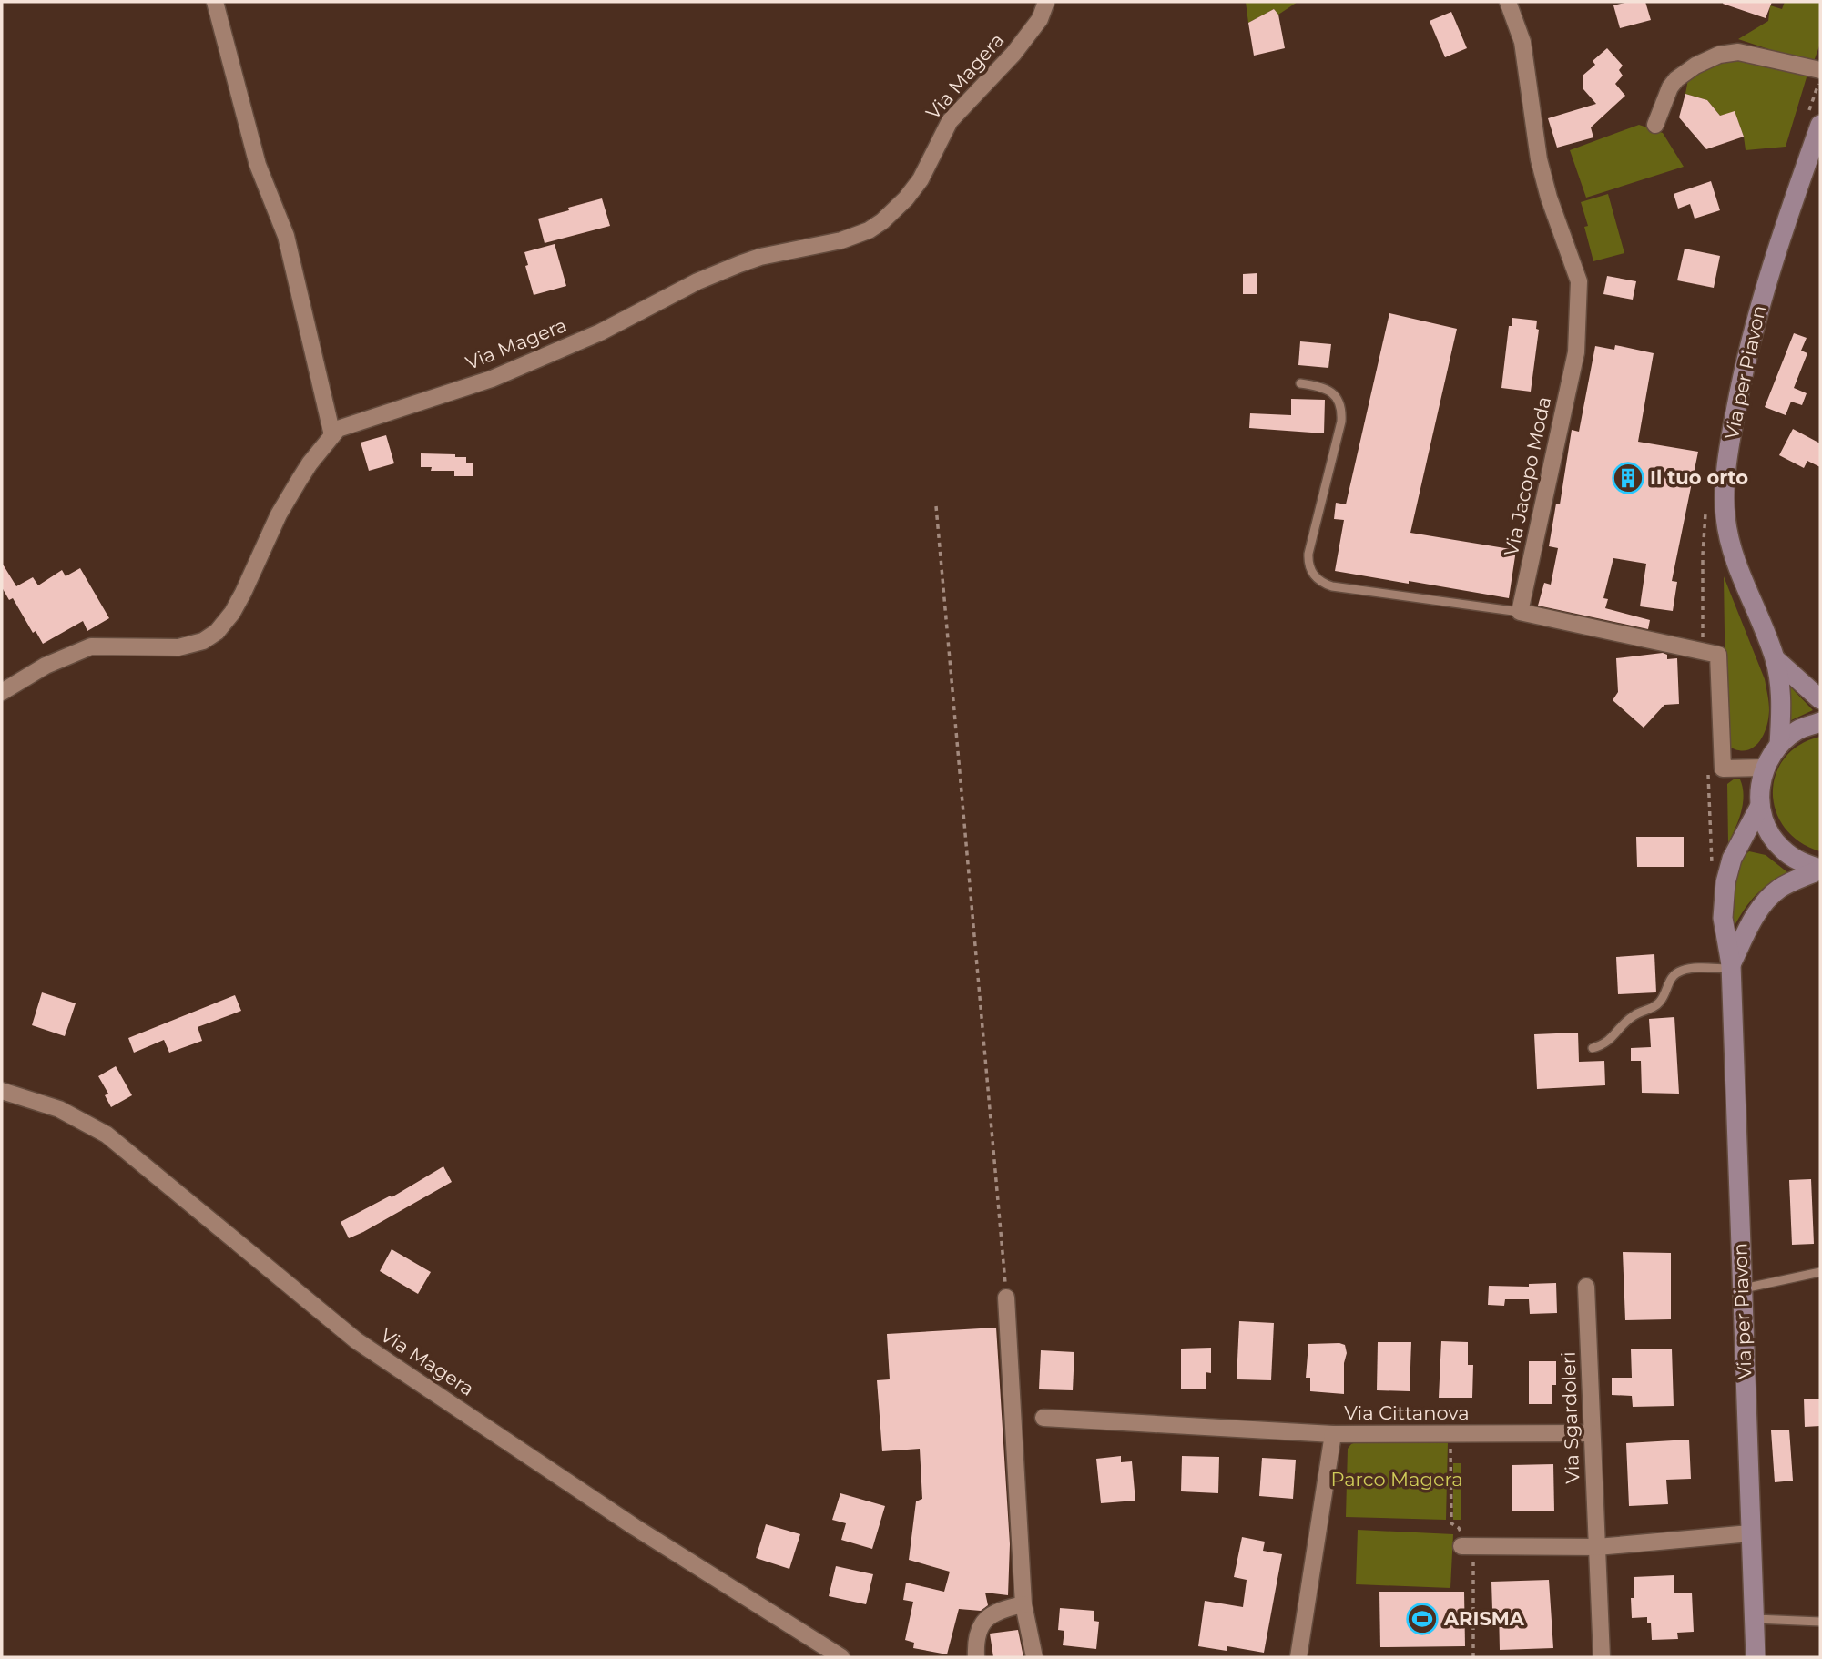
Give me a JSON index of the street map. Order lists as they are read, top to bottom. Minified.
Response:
{"streets":{"street":["Via Magera","Via per Piavon","Via Jacopo Moda","Via Cittanova","Via Sgardoleri"]},"crossings":[["Via Cittanova","Via Sgardoleri"]],"parks":["Parco Magera"],"places":{"building":["Il tuo orto"],"sports":["ARISMA"]}}
